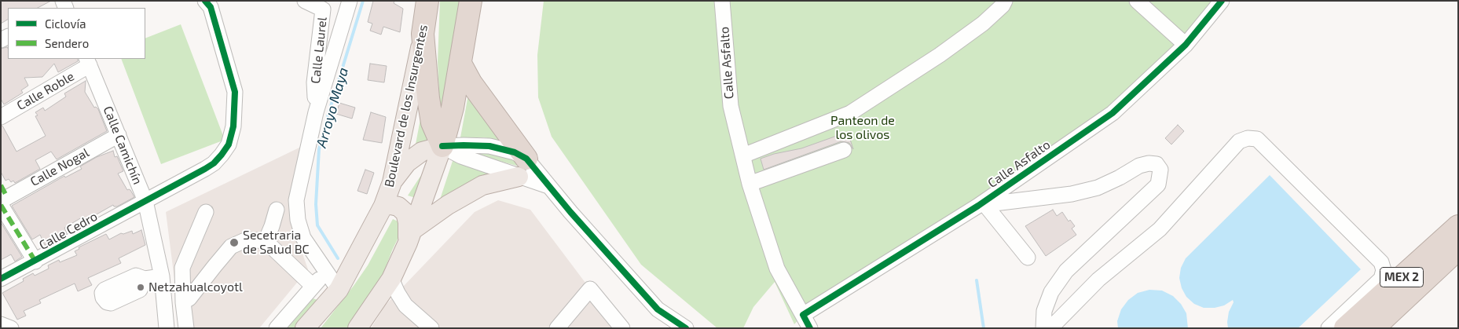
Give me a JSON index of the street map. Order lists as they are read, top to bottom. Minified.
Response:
{"streets":{"highway":["Boulevard de los Insurgentes","MEX 2"],"street":["Calle Laurel","Calle Asfalto","Calle Roble","Calle Camichín","Calle Nogal","Calle Cedro"]},"crossings":[["Calle Roble","Calle Camichín"],["Calle Camichín","Calle Nogal"],["Calle Camichín","Calle Cedro"]],"water":["Arroyo Maya"],"parks":["Panteon de los olivos"],"places":["Secetraria de Salud BC","Netzahualcoyotl"],"legend":["Ciclovía","Sendero"]}
